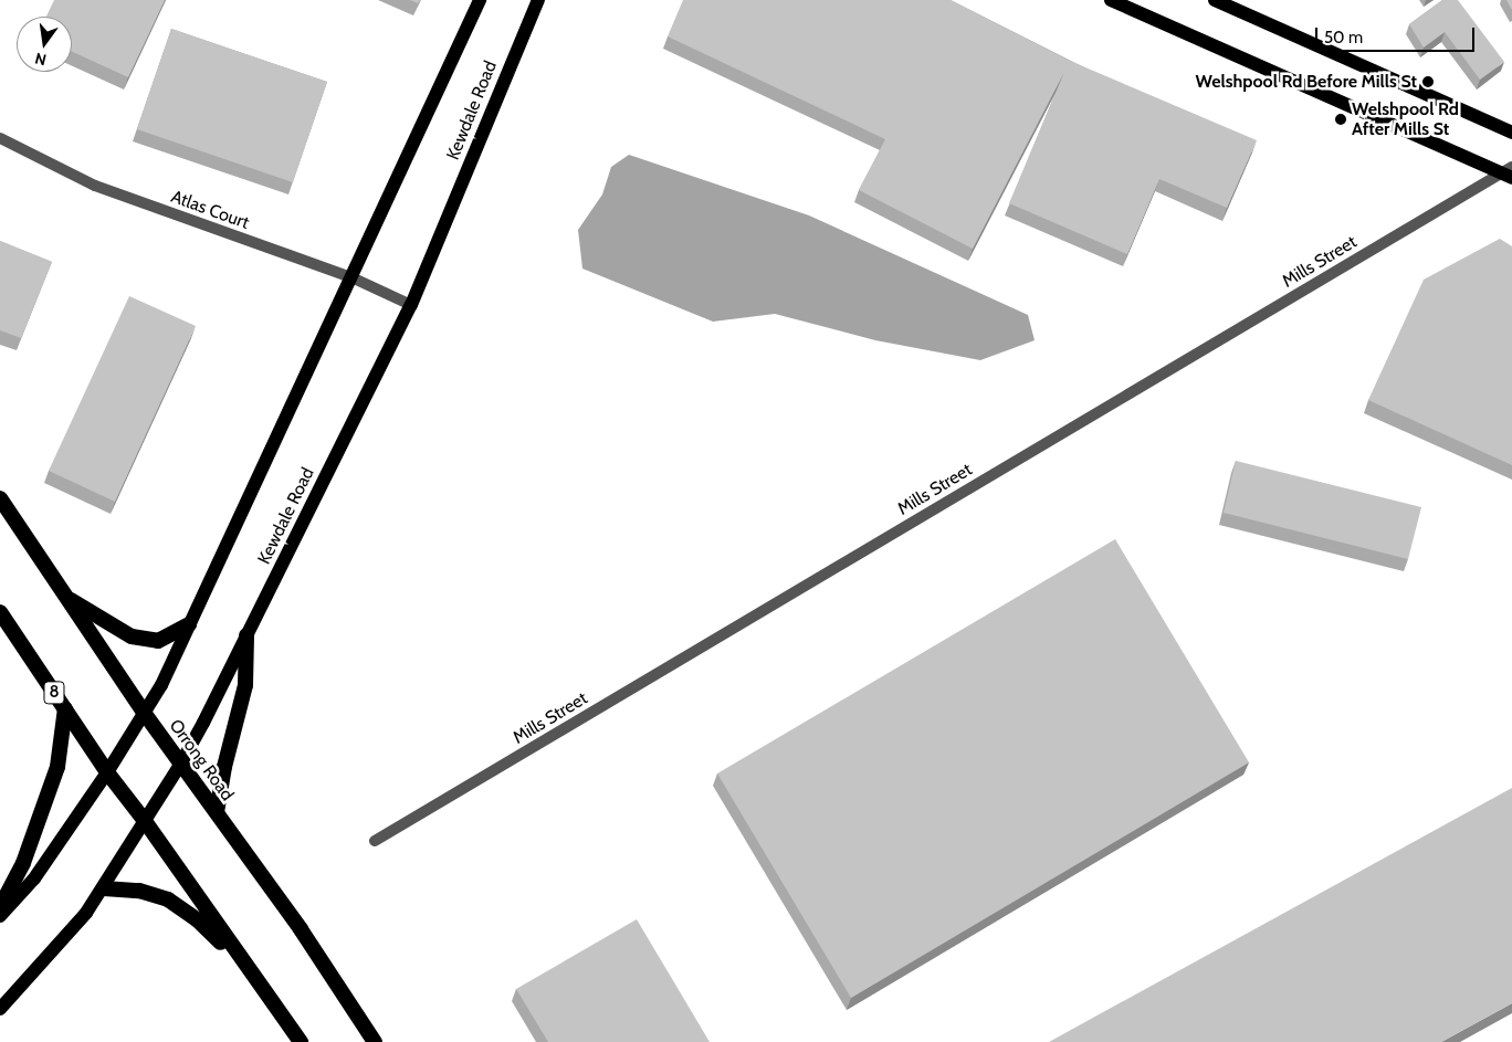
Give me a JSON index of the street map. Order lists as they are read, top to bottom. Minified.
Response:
{"streets":{"highway":["8","Orrong Road"],"main road":["Kewdale Road"],"street":["Atlas Court","Mills Street"]},"crossings":[["Kewdale Road","Atlas Court"],["Kewdale Road","8"],["Kewdale Road","Orrong Road"]],"places":["Welshpool Rd Before Mills St","Welshpool Rd After Mills St"],"scale_bar":"50 m","north":"bottom"}
